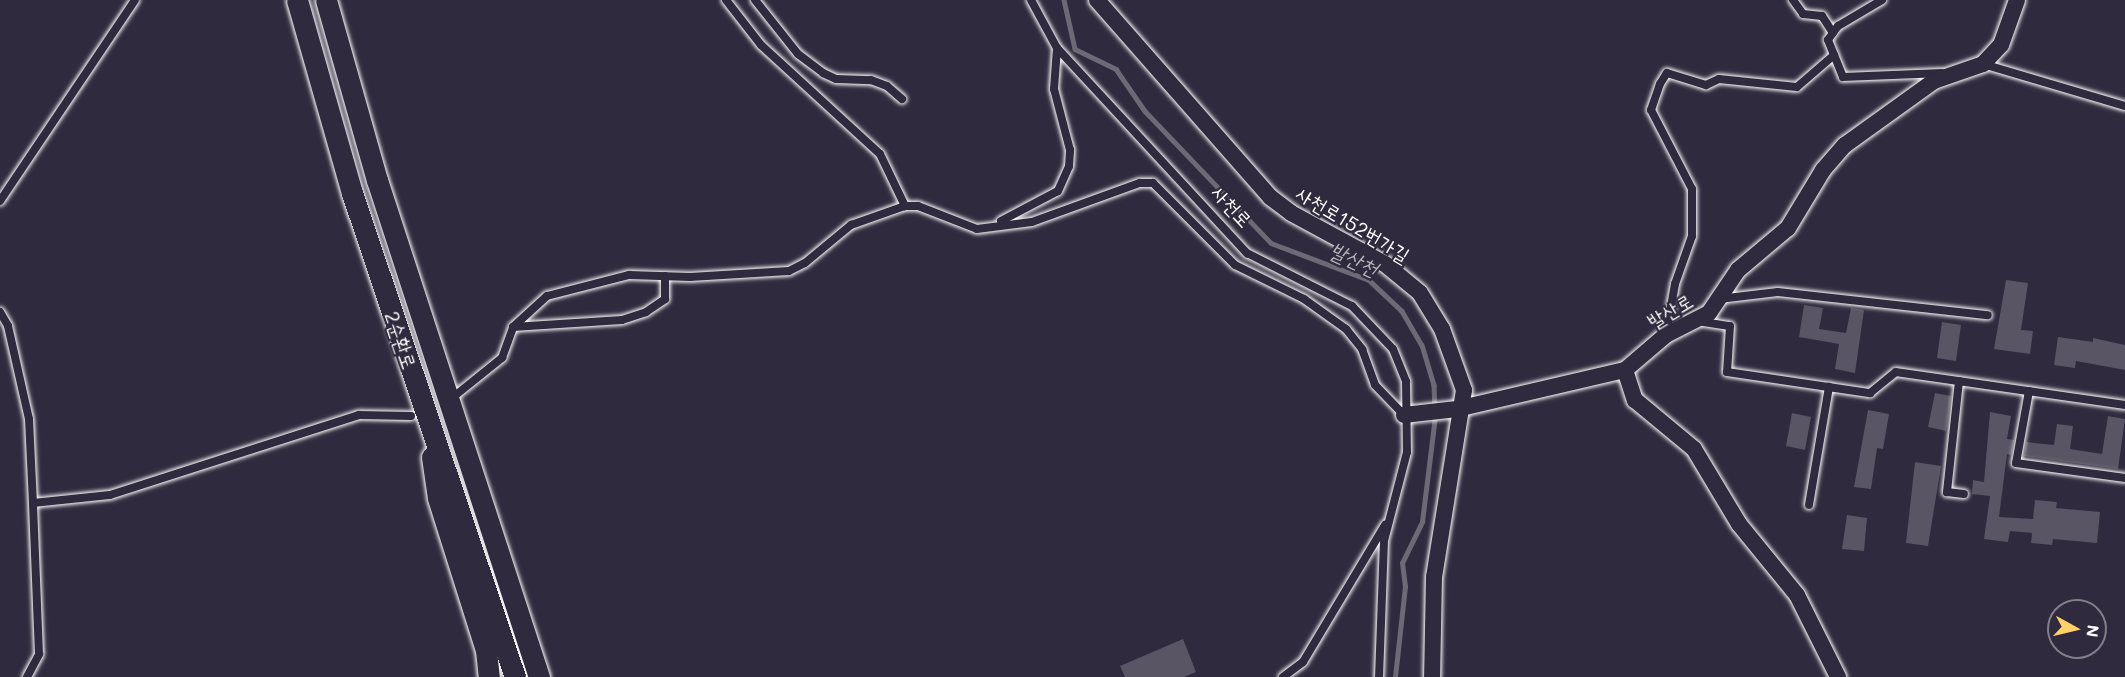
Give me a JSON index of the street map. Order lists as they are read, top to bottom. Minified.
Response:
{"streets":{"street":["사천로152번가길","발산로","2순환로"],"lane":["사천로"]},"water":["발산천"],"north":"right"}
